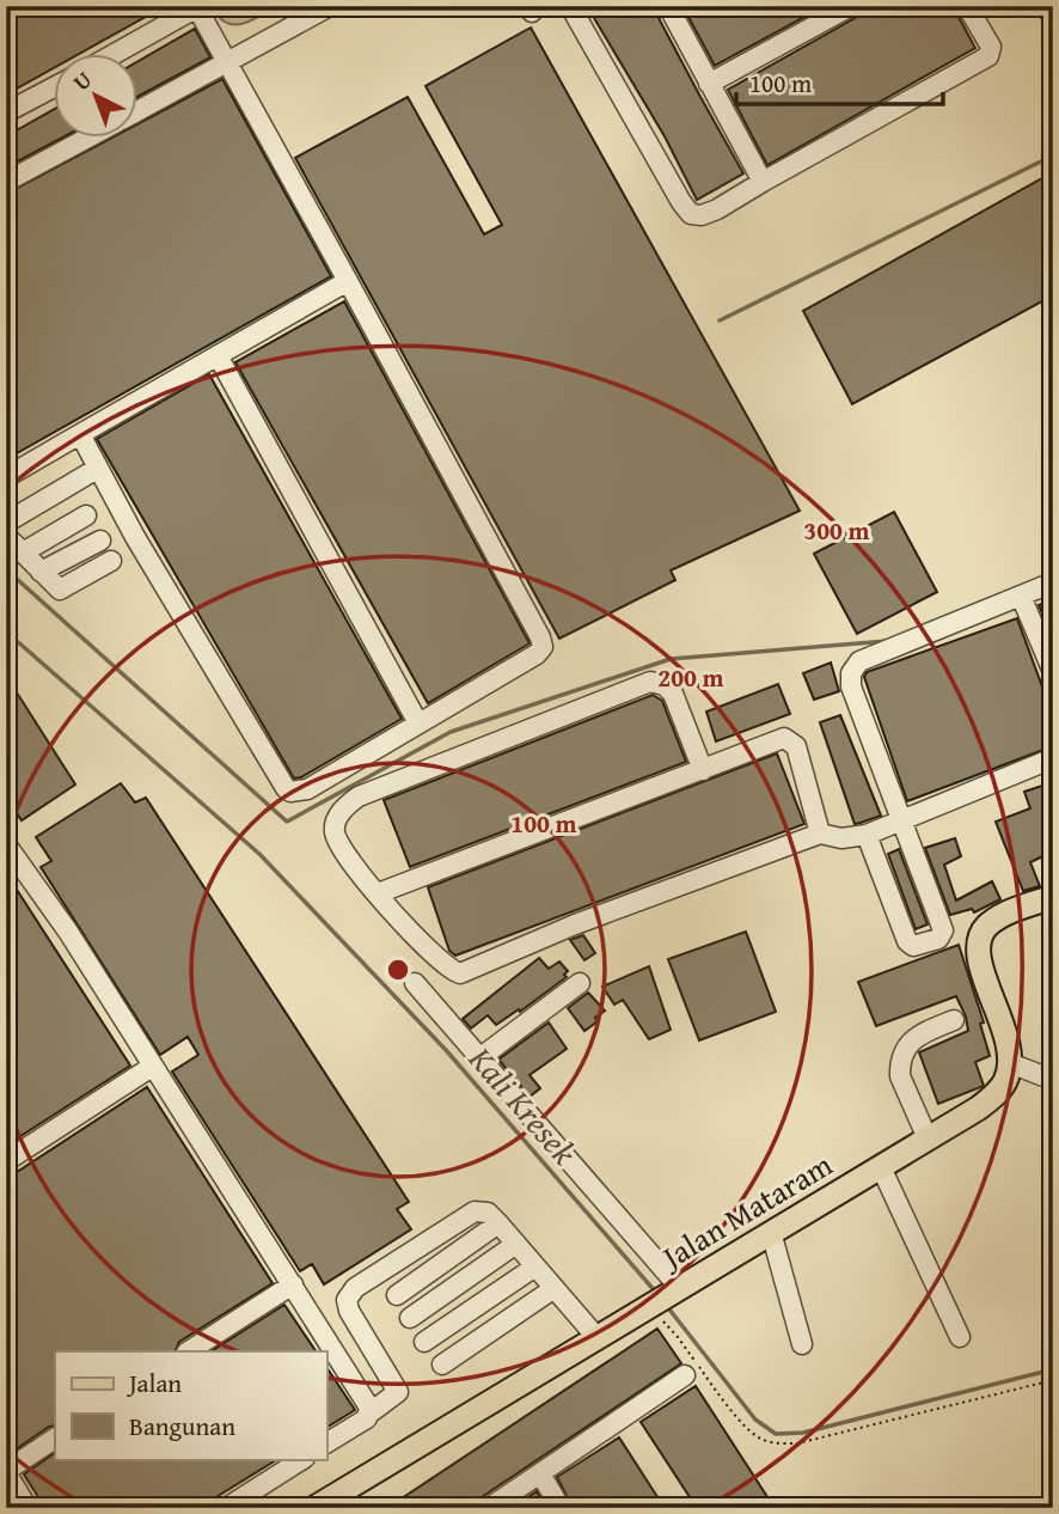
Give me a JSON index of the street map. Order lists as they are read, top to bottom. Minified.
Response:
{"streets":{"main road":["Jalan Mataram"]},"water":["Kali Kresek"],"legend":["Jalan","Bangunan"],"scale_bar":"100 m","north":"top left","rings":["300 m","200 m","100 m"]}
